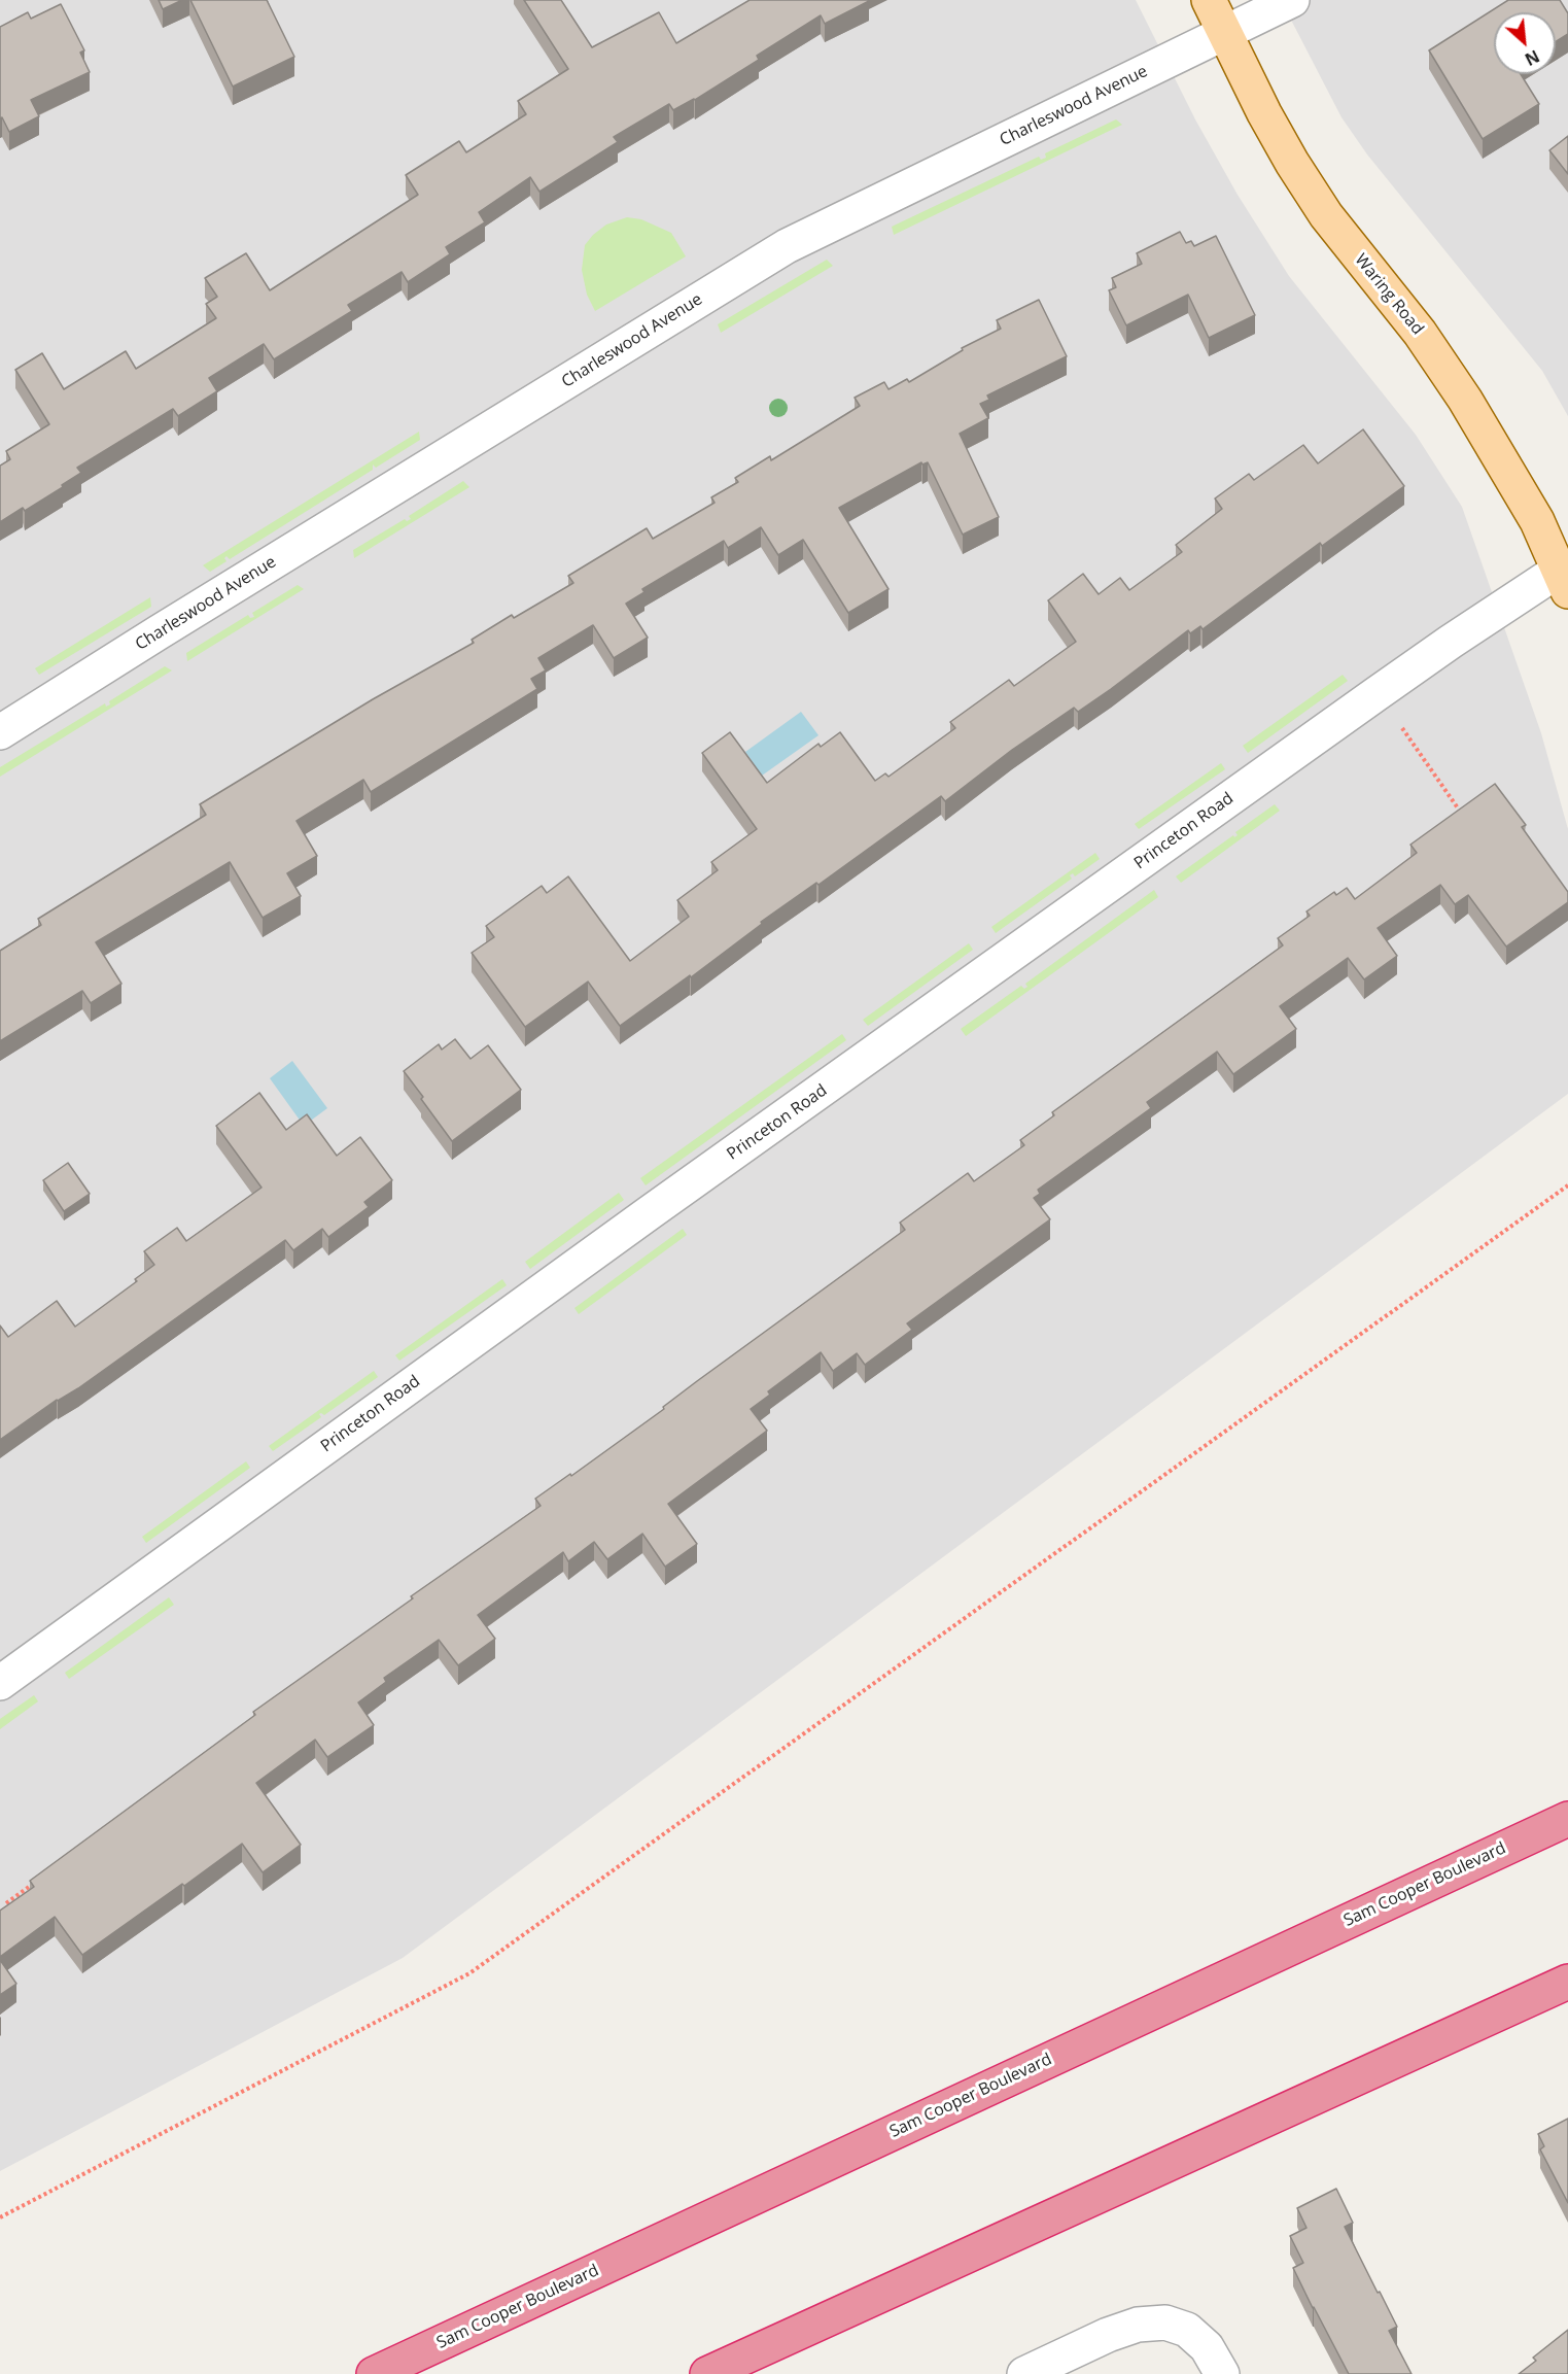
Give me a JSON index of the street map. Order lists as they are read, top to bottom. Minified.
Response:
{"streets":{"highway":["Sam Cooper Boulevard"],"main road":["Waring Road"],"street":["Charleswood Avenue","Princeton Road"]},"crossings":[["Charleswood Avenue","Waring Road"],["Waring Road","Princeton Road"]],"north":"bottom right"}
